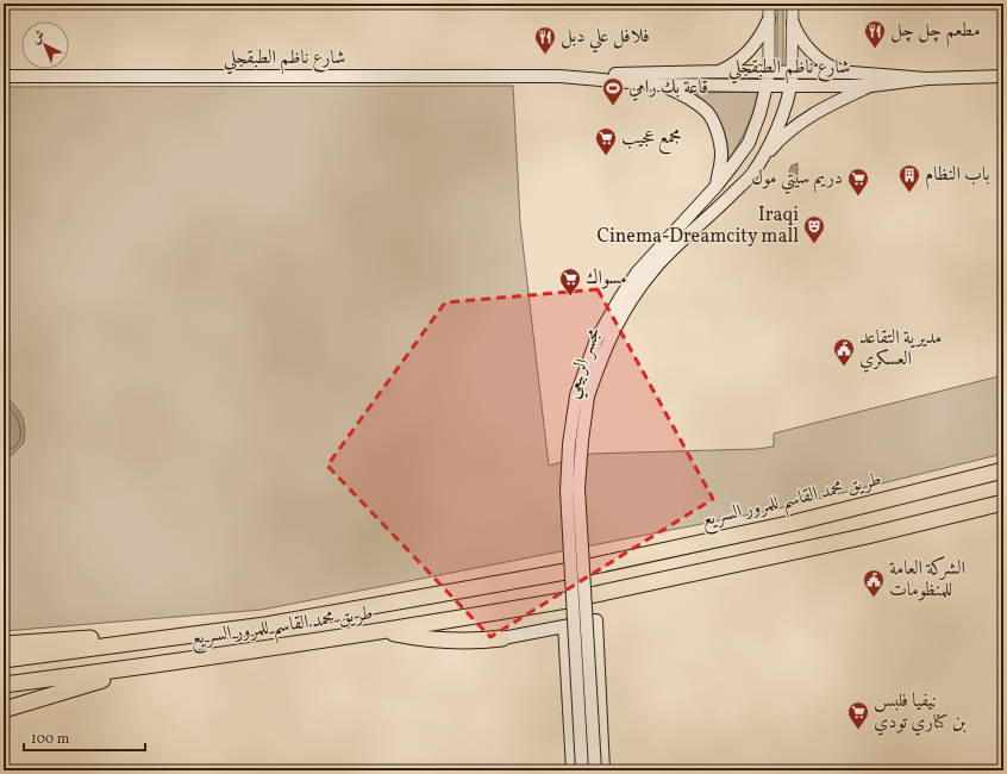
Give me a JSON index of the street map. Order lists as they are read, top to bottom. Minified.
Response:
{"streets":{"highway":["طريق محمد القاسم للمرور السريع"],"main road":["شارع ناظم الطبقجلي","مجسر الربيعي"]},"crossings":[["شارع ناظم الطبقجلي","مجسر الربيعي"]],"places":{"restaurant":["مطعم چل چل","فلافل علي دبل"],"sports":["قاعة بك رامي"],"supermarket":["مجمع عجيب","دريم سيتي مول","مسواك","نيفيا فلبس بن كناري تودي"],"building":["باب النظام"],"theatre":["Iraqi Cinema-Dreamcity mall"],"public building":["مديرية التقاعد العسكري","الشركة العامة للمنظومات"]},"scale_bar":"100 m","north":"top left"}
